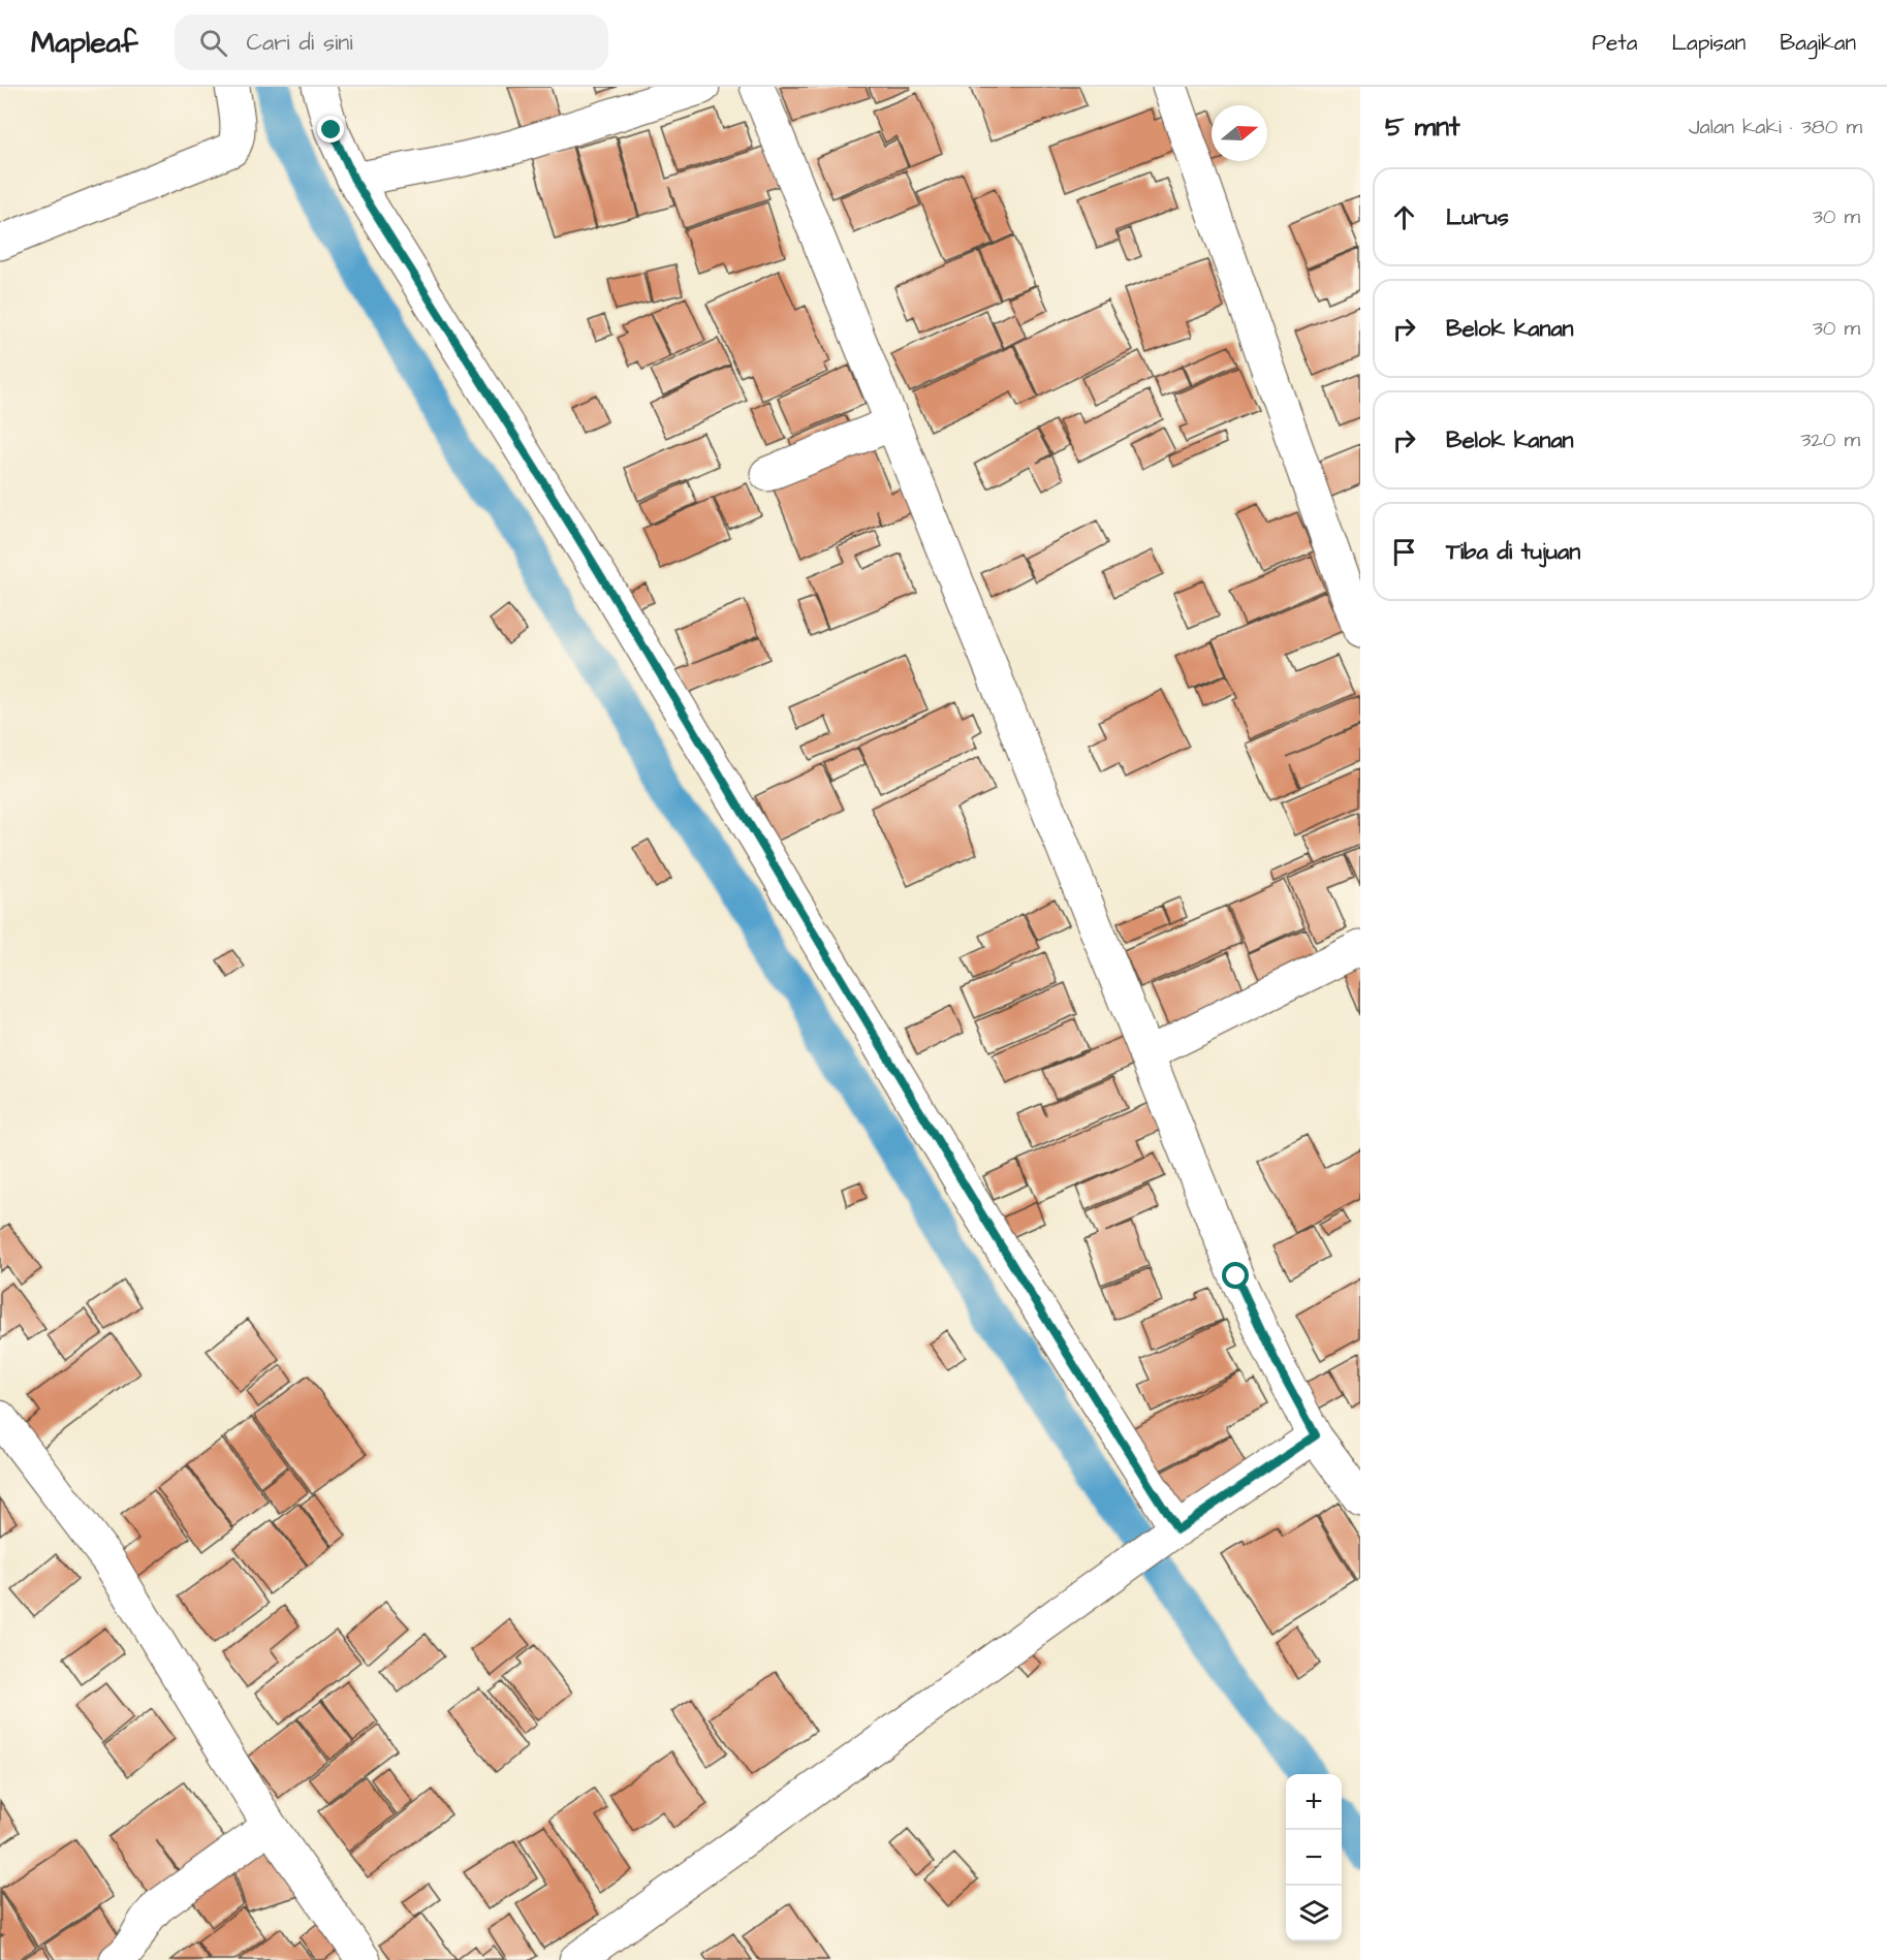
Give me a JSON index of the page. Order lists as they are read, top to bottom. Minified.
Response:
{"north":"right","page":{"header":"Mapleaf","search":"Cari di sini","nav":["Peta","Lapisan","Bagikan"],"heading":["5 mnt","Jalan kaki · 380 m"],"list":[["Lurus","30 m"],["Belok kanan","30 m"],["Belok kanan","320 m"],"Tiba di tujuan"],"map_buttons":["+","−"]}}
